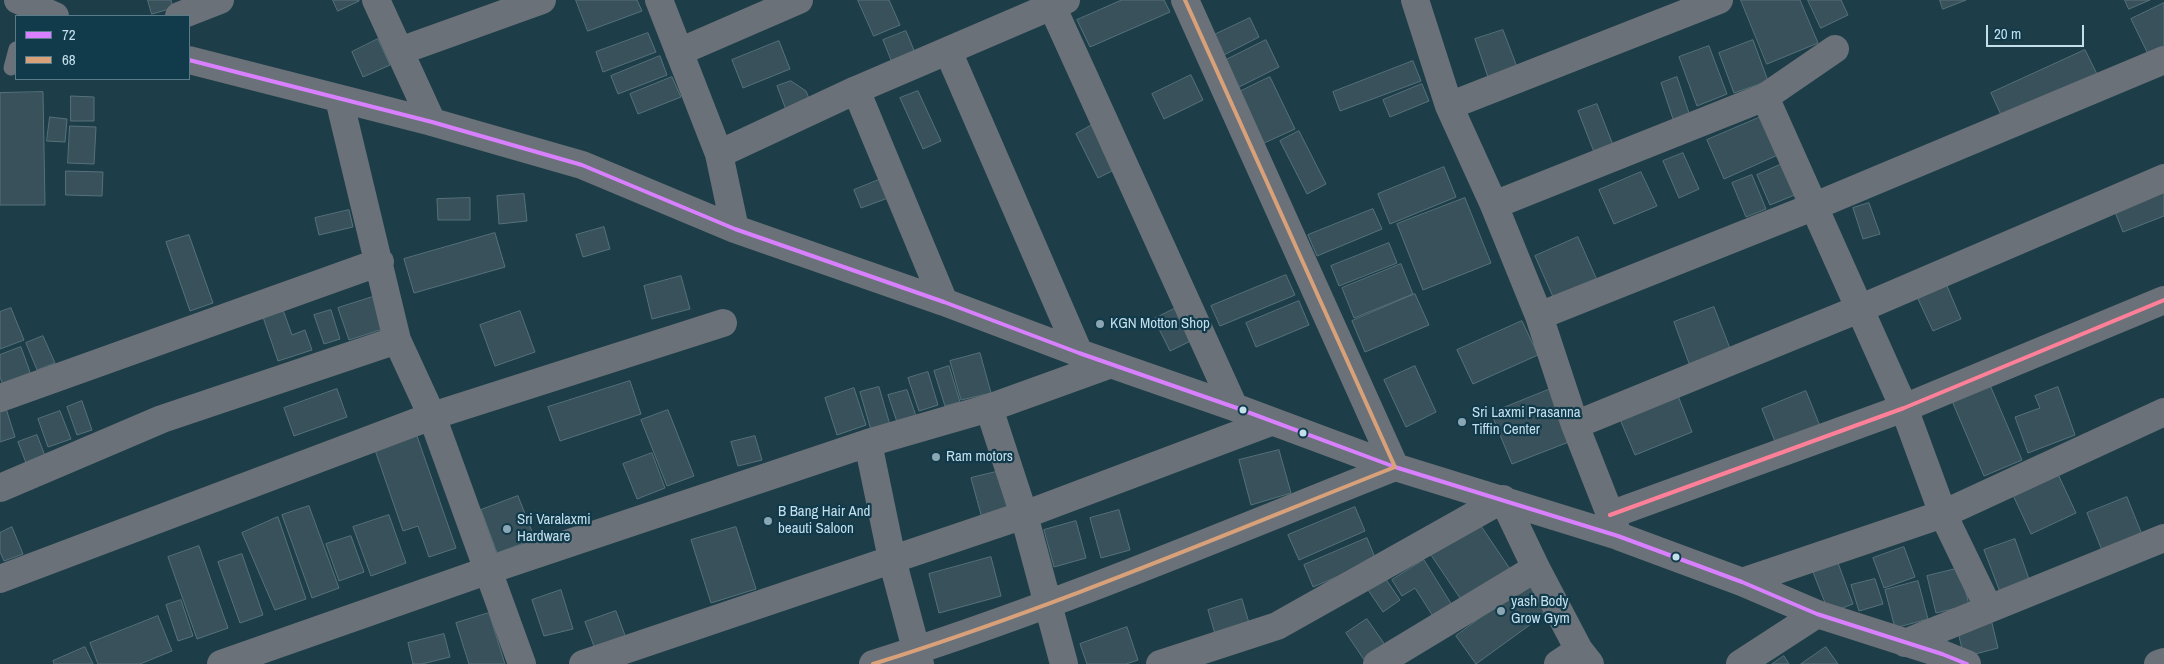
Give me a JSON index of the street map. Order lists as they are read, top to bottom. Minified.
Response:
{"places":["KGN Motton Shop","Sri Laxmi Prasanna Tiffin Center","Ram motors","B Bang Hair And beauti Saloon","Sri Varalaxmi Hardware","yash Body Grow Gym"],"lines":["transit line 68","transit line 72"],"legend":["72","68"],"scale_bar":"20 m"}
